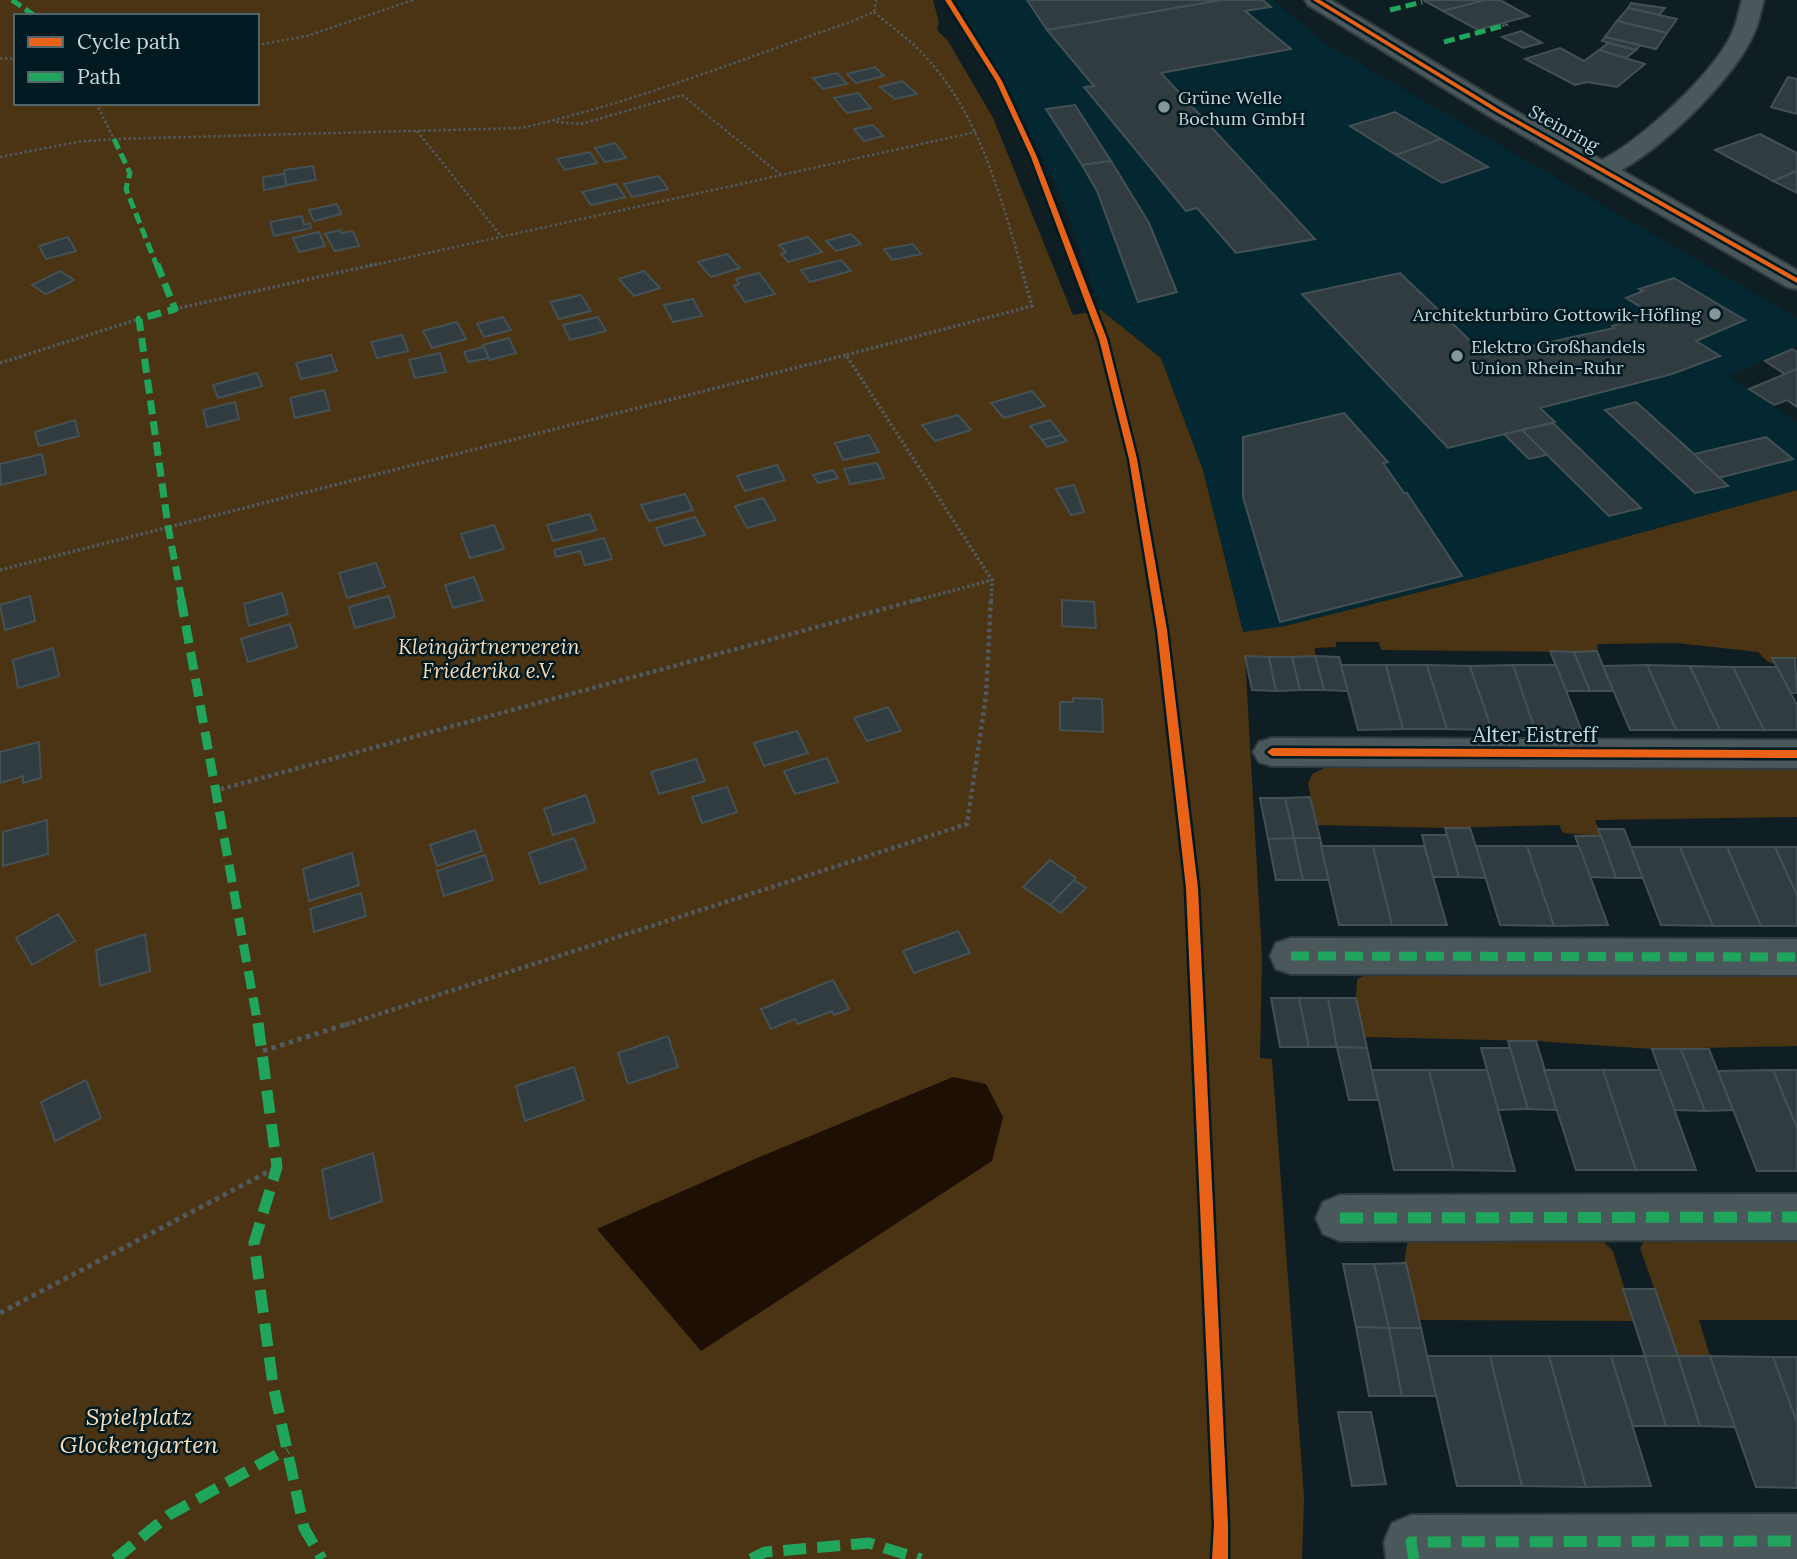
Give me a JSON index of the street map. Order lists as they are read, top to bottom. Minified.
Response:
{"streets":{"street":["Steinring","Alter Eistreff"]},"parks":["Kleingärtnerverein Friederika e.V.","Spielplatz Glockengarten"],"places":["Grüne Welle Bochum GmbH","Architekturbüro Gottowik-Höfling","Elektro Großhandels Union Rhein-Ruhr"],"legend":["Cycle path","Path"]}
